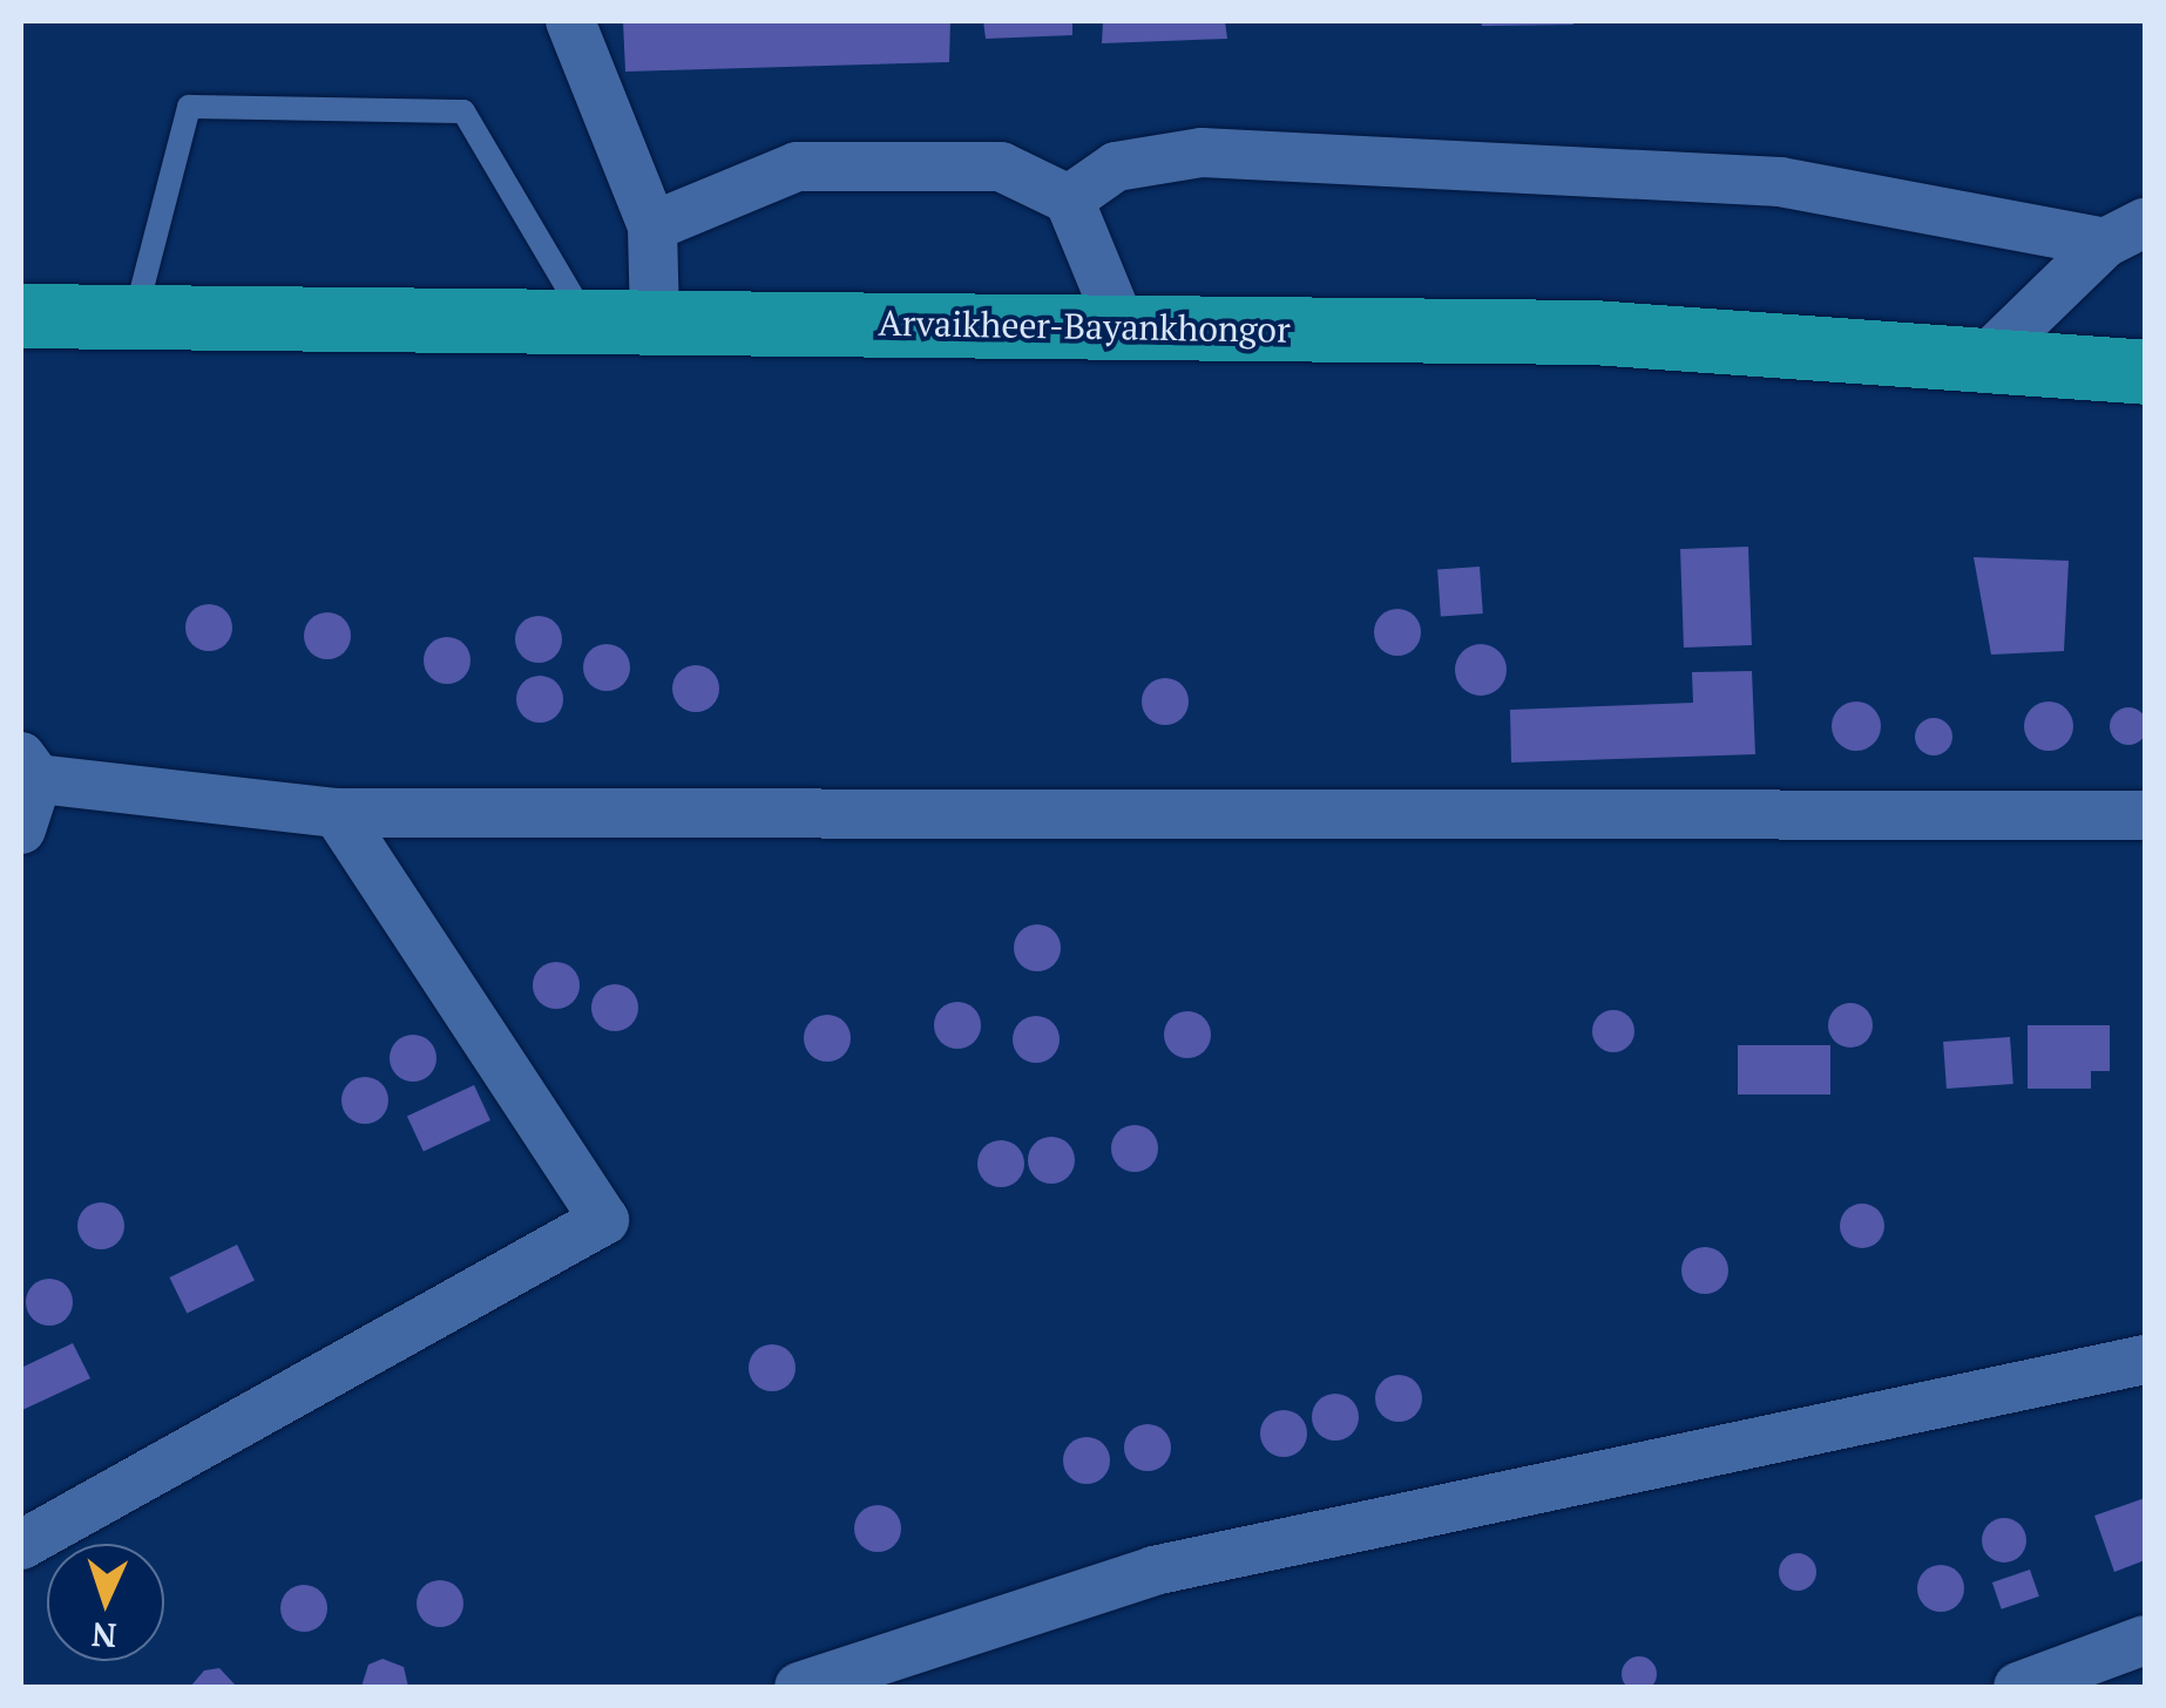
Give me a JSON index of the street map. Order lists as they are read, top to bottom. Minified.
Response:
{"streets":{"highway":["Arvaikheer-Bayankhongor"]},"north":"bottom"}
